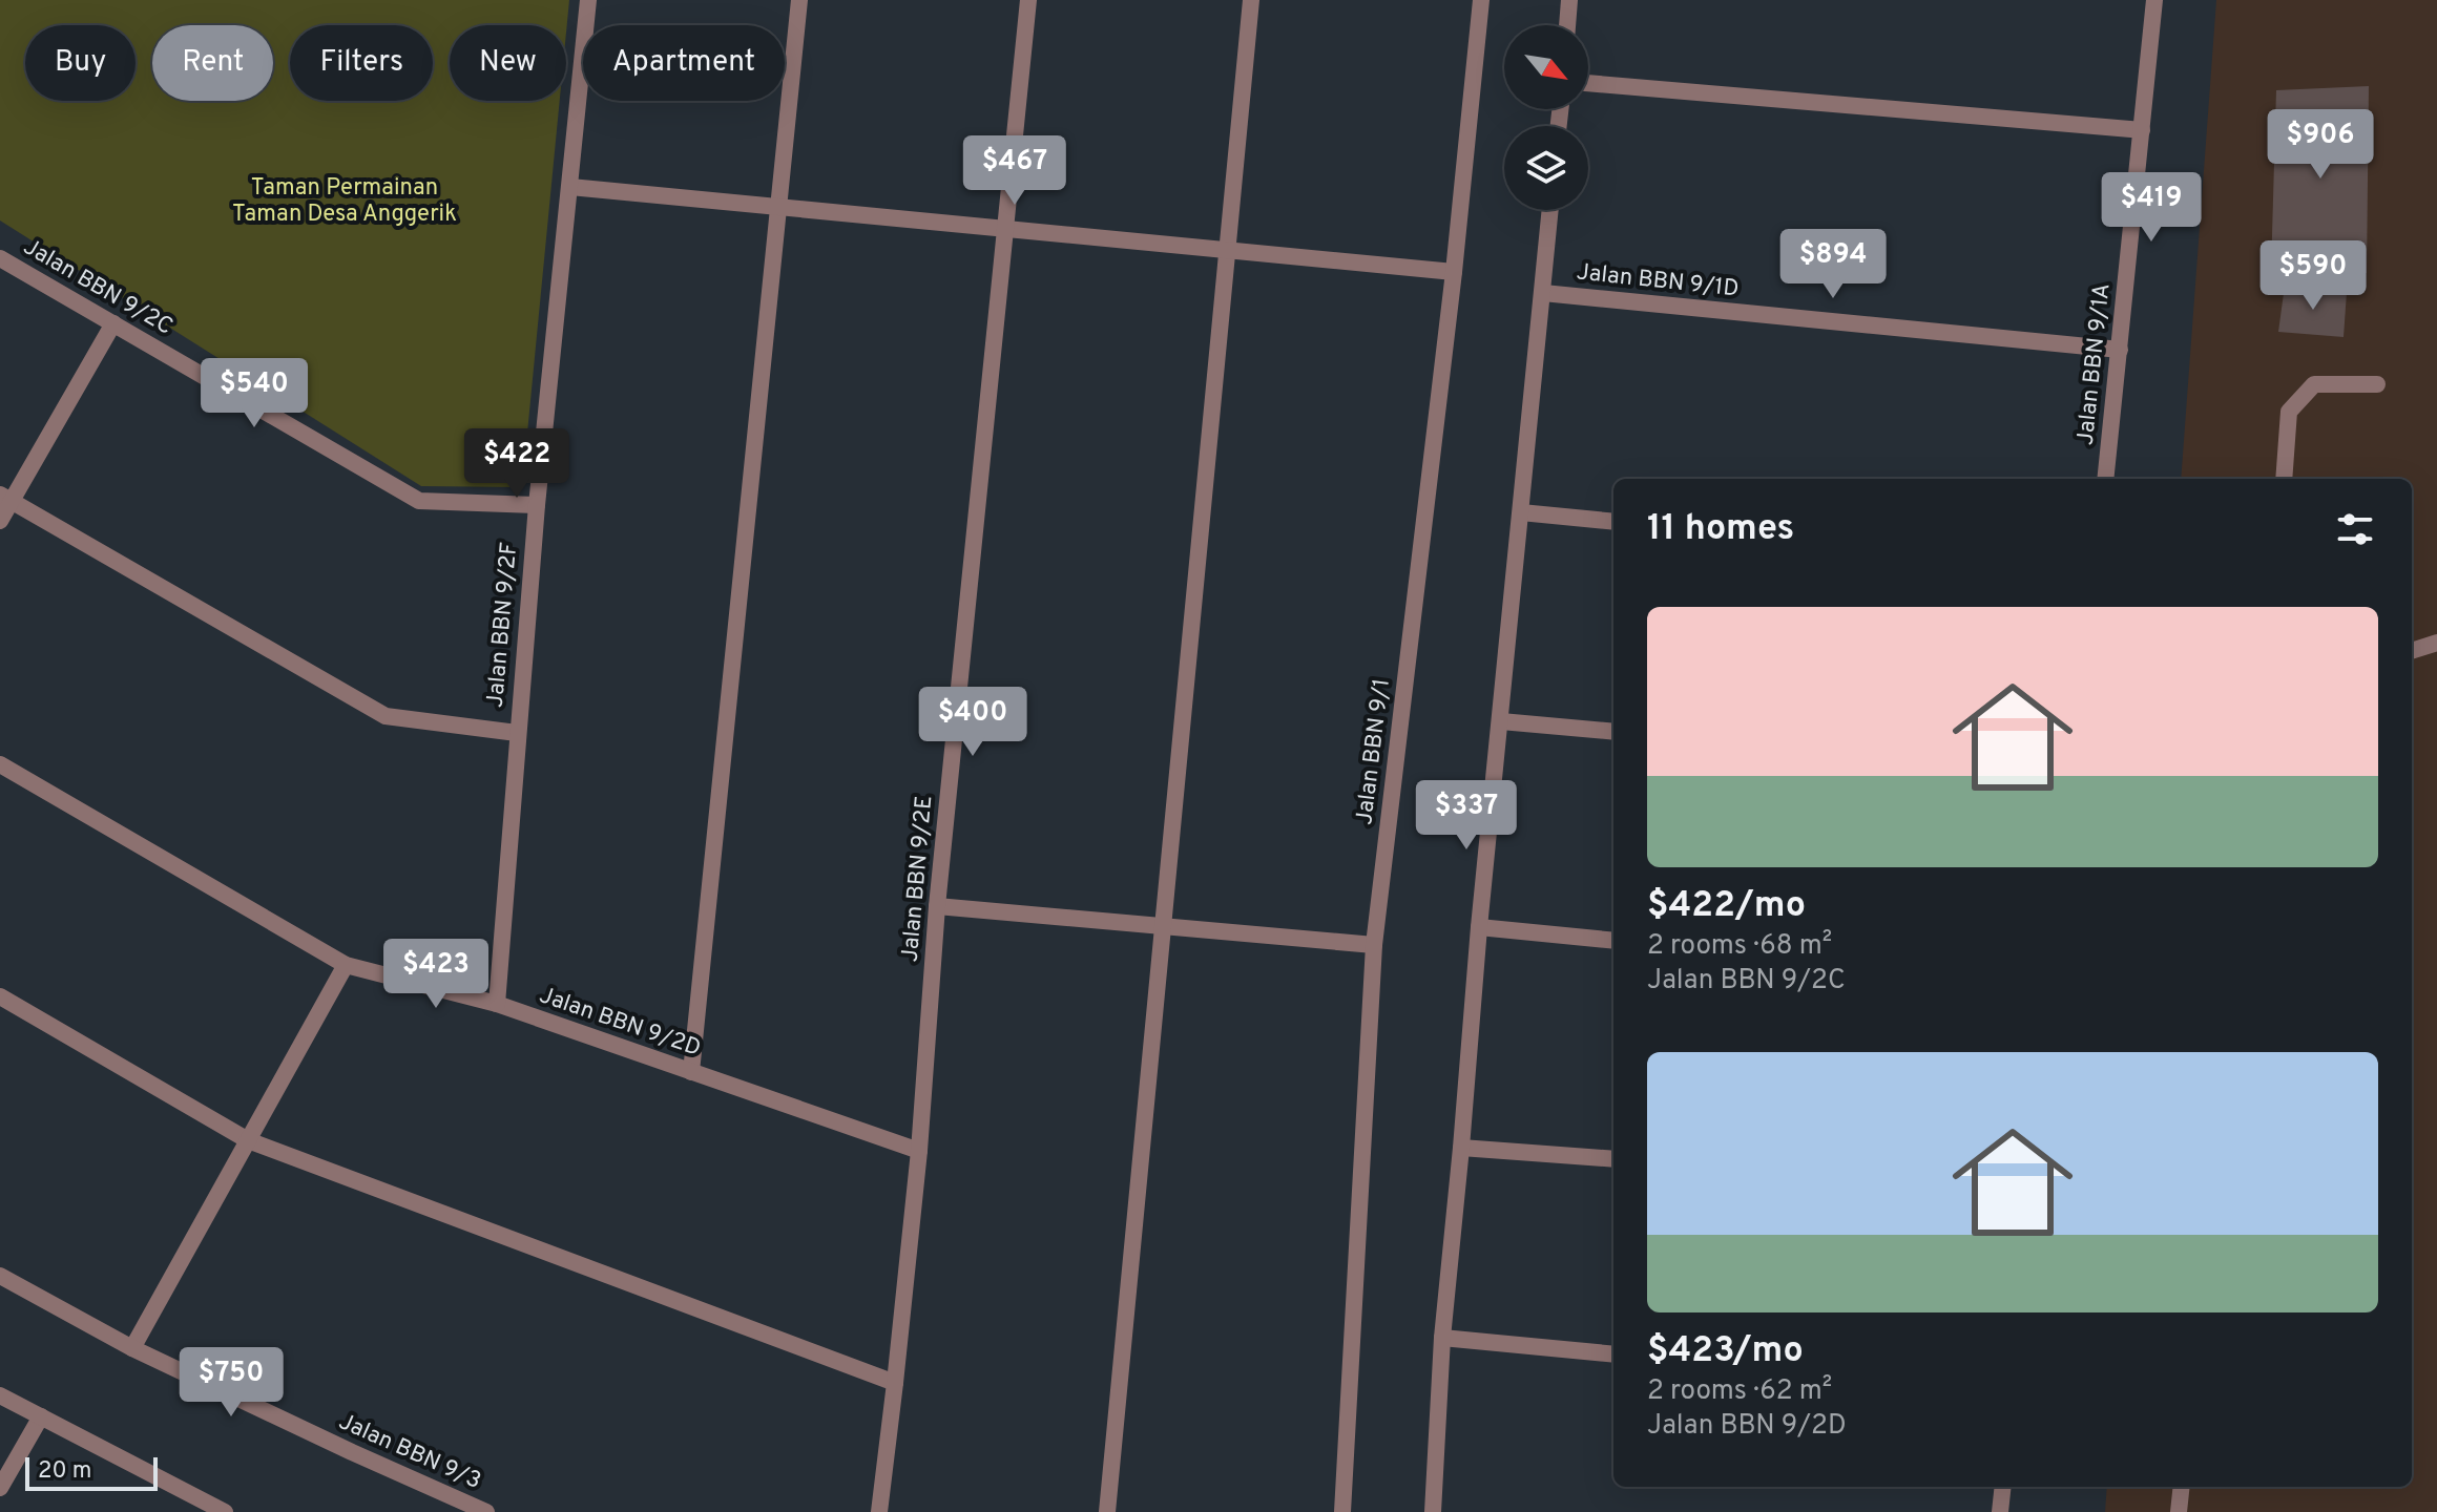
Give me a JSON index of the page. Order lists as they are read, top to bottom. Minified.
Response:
{"streets":{"street":["Jalan BBN 9/1D","Jalan BBN 9/2C","Jalan BBN 9/1A","Jalan BBN 9/2F","Jalan BBN 9/1","Jalan BBN 9/2E","Jalan BBN 9/2D","Jalan BBN 9/3"]},"crossings":[["Jalan BBN 9/1D","Jalan BBN 9/1A"],["Jalan BBN 9/2C","Jalan BBN 9/2F"],["Jalan BBN 9/2F","Jalan BBN 9/2D"],["Jalan BBN 9/2E","Jalan BBN 9/2D"]],"parks":["Taman Permainan Taman Desa Anggerik"],"scale_bar":"20 m","north":"bottom right","page":{"chip":["Buy","Rent","Filters","New","Apartment"],"price":["$906","$467","$419","$894","$590","$540","$422","$400","$337","$423","$750"],"heading":"11 homes","list":[{"name":"$422/mo","note":"2 rooms · 68 m² · Jalan BBN 9/2C"},{"name":"$423/mo","note":"2 rooms · 62 m² · Jalan BBN 9/2D"}],"scale":"20 m"}}
